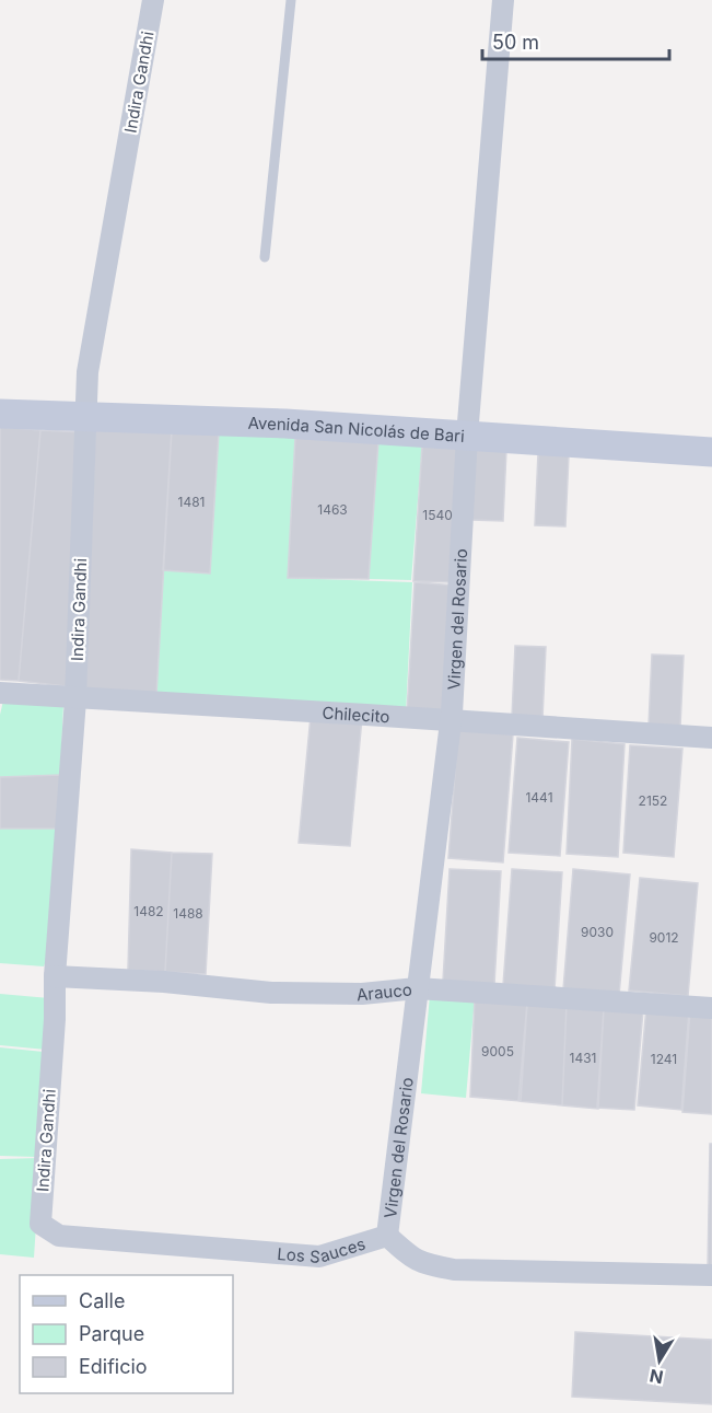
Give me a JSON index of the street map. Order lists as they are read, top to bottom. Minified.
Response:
{"streets":{"street":["Indira Gandhi","Avenida San Nicolás de Bari","Virgen del Rosario","Chilecito","Arauco","Los Sauces"]},"crossings":[["Indira Gandhi","Avenida San Nicolás de Bari"],["Indira Gandhi","Chilecito"],["Indira Gandhi","Arauco"],["Indira Gandhi","Los Sauces"],["Avenida San Nicolás de Bari","Virgen del Rosario"],["Virgen del Rosario","Chilecito"],["Virgen del Rosario","Arauco"],["Virgen del Rosario","Los Sauces"]],"house_numbers":["1481","1463","1540","1441","2152","1482","1488","9030","9012","9005","1431","1241"],"legend":["Calle","Parque","Edificio"],"scale_bar":"50 m","north":"bottom"}
